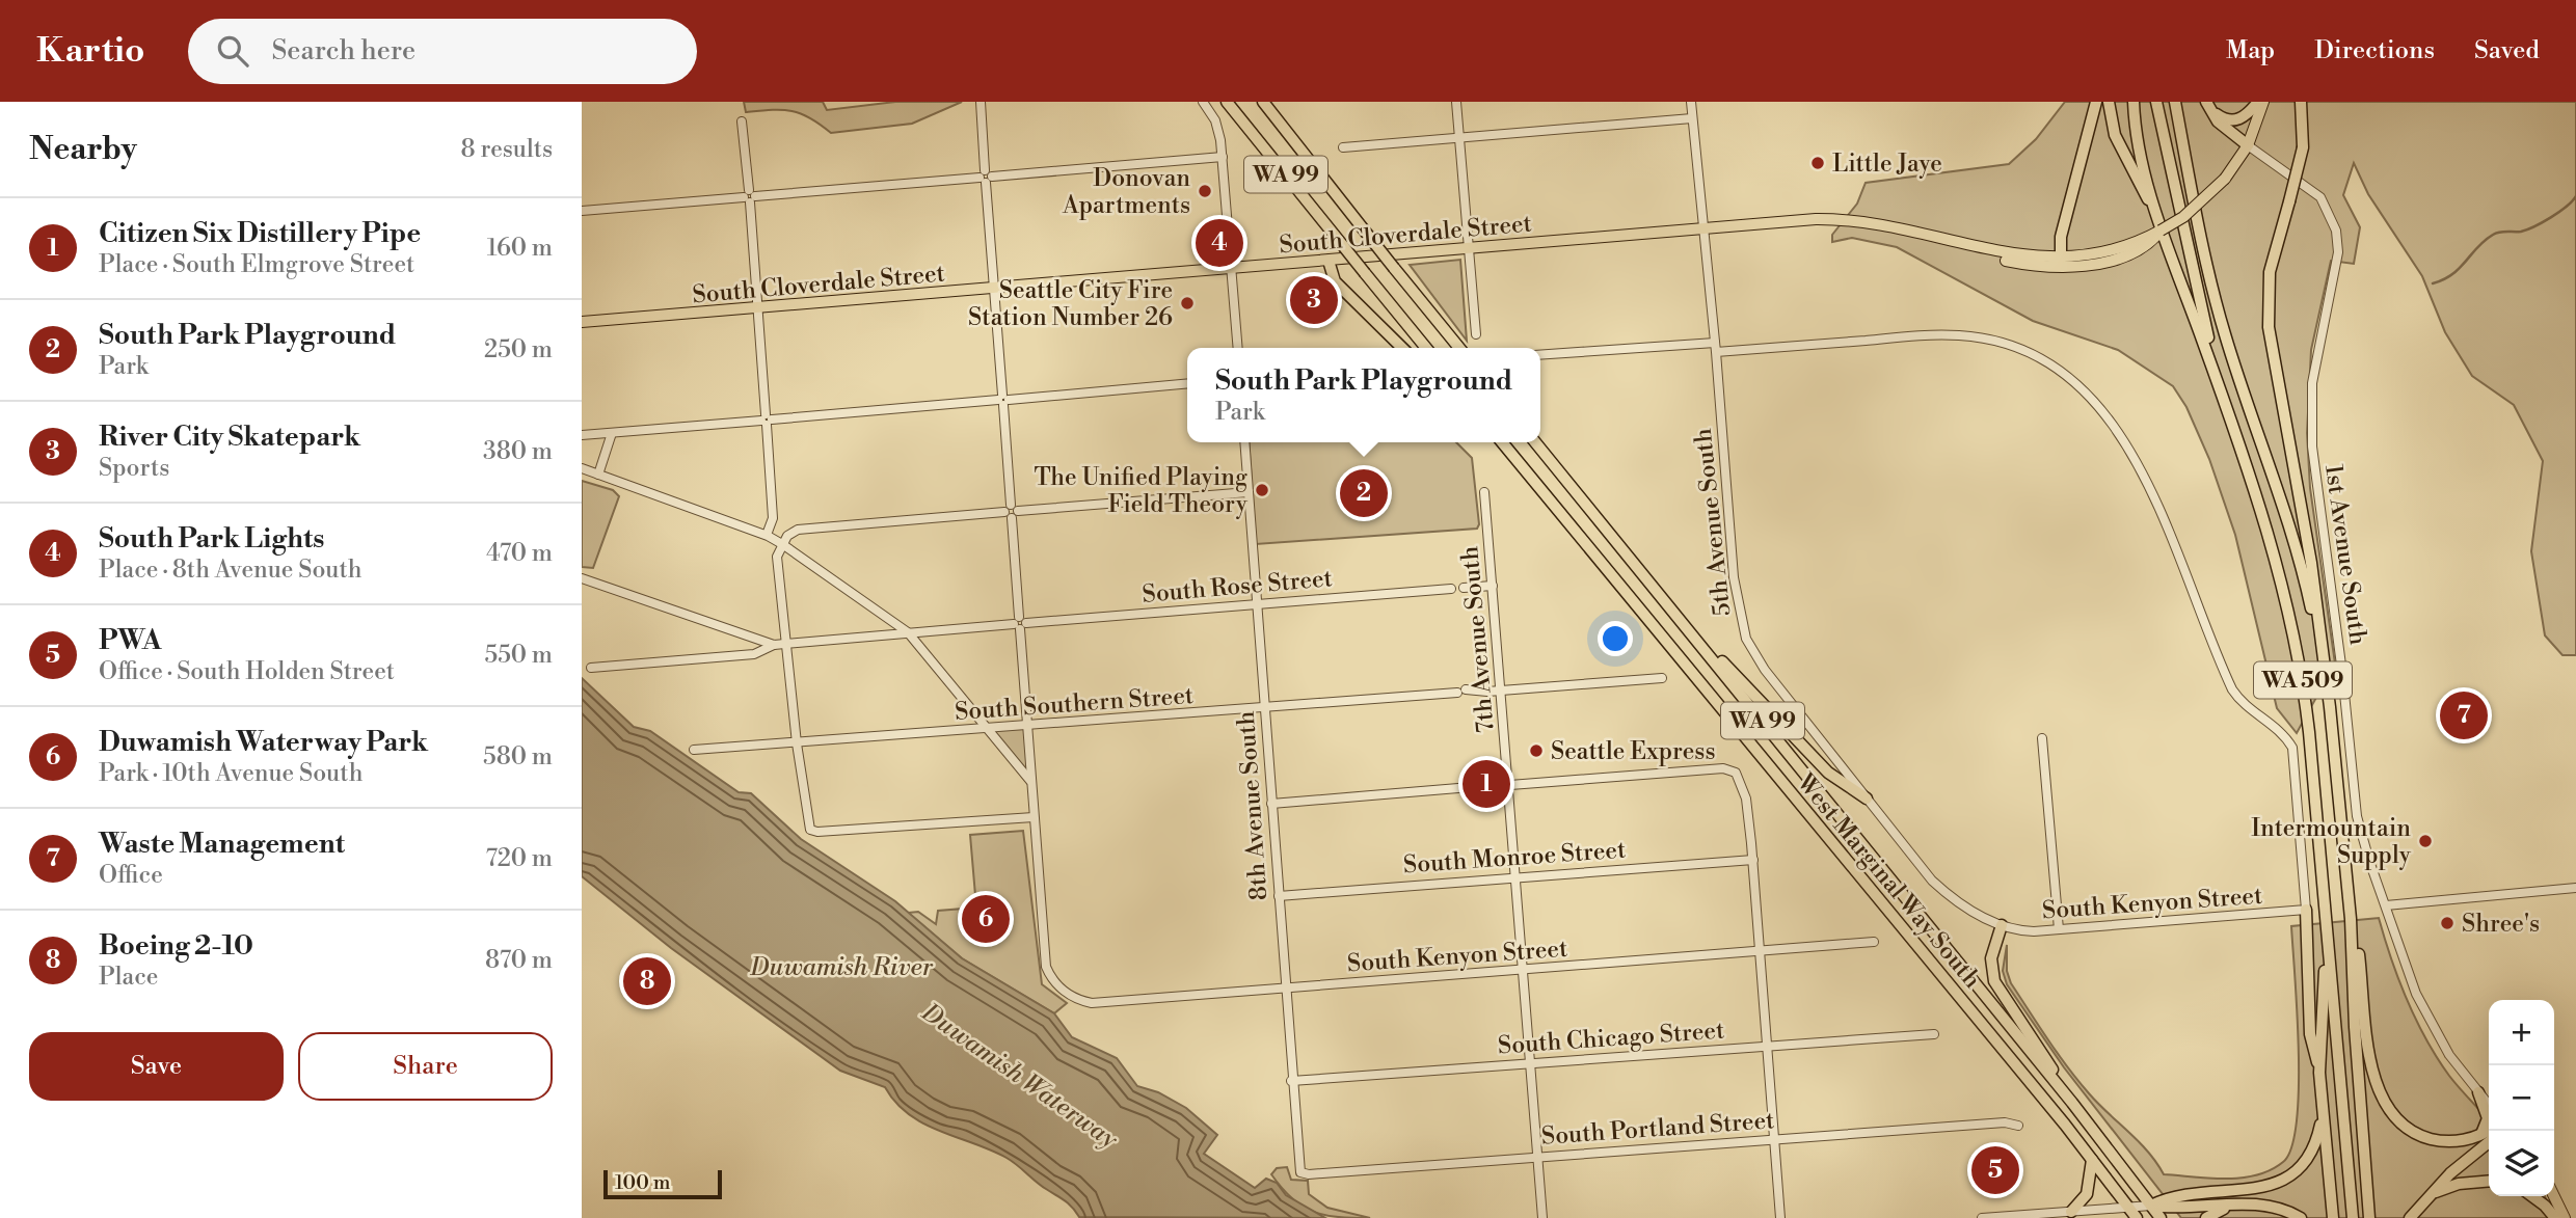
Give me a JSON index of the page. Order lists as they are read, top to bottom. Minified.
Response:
{"streets":{"highway":["WA 99","WA 509","West Marginal Way South"],"main road":["South Cloverdale Street"],"street":["5th Avenue South","1st Avenue South","South Rose Street","7th Avenue South","South Southern Street","8th Avenue South","South Monroe Street","South Kenyon Street","South Chicago Street","South Portland Street"]},"crossings":[["South Cloverdale Street","5th Avenue South"],["South Cloverdale Street","1st Avenue South"],["5th Avenue South","South Kenyon Street"],["South Rose Street","8th Avenue South"],["7th Avenue South","South Southern Street"],["7th Avenue South","South Monroe Street"],["7th Avenue South","South Kenyon Street"],["7th Avenue South","South Chicago Street"],["7th Avenue South","South Portland Street"],["South Southern Street","8th Avenue South"],["8th Avenue South","South Monroe Street"],["8th Avenue South","South Kenyon Street"],["8th Avenue South","South Chicago Street"],["8th Avenue South","South Portland Street"]],"water":["Duwamish River","Duwamish Waterway"],"places":["Little Jaye","Donovan Apartments","Seattle City Fire Station Number 26","The Unified Playing Field Theory","Seattle Express","Intermountain Supply","Shree's"],"scale_bar":"100 m","page":{"header":"Kartio","search":"Search here","nav":["Map","Directions","Saved"],"heading":["Nearby","8 results"],"list":[{"mark":"1","name":"Citizen Six Distillery Pipe","note":"Place · South Elmgrove Street","value":"160 m"},{"mark":"2","name":"South Park Playground","note":"Park","value":"250 m"},{"mark":"3","name":"River City Skatepark","note":"Sports","value":"380 m"},{"mark":"4","name":"South Park Lights","note":"Place · 8th Avenue South","value":"470 m"},{"mark":"5","name":"PWA","note":"Office · South Holden Street","value":"550 m"},{"mark":"6","name":"Duwamish Waterway Park","note":"Park · 10th Avenue South","value":"580 m"},{"mark":"7","name":"Waste Management","note":"Office","value":"720 m"},{"mark":"8","name":"Boeing 2-10","note":"Place","value":"870 m"}],"pins":["4","3","2","7","1","6","8","5"],"popup":["South Park Playground","Park"],"map_buttons":["+","−"],"buttons":["Save","Share"],"scale":"100 m"}}
